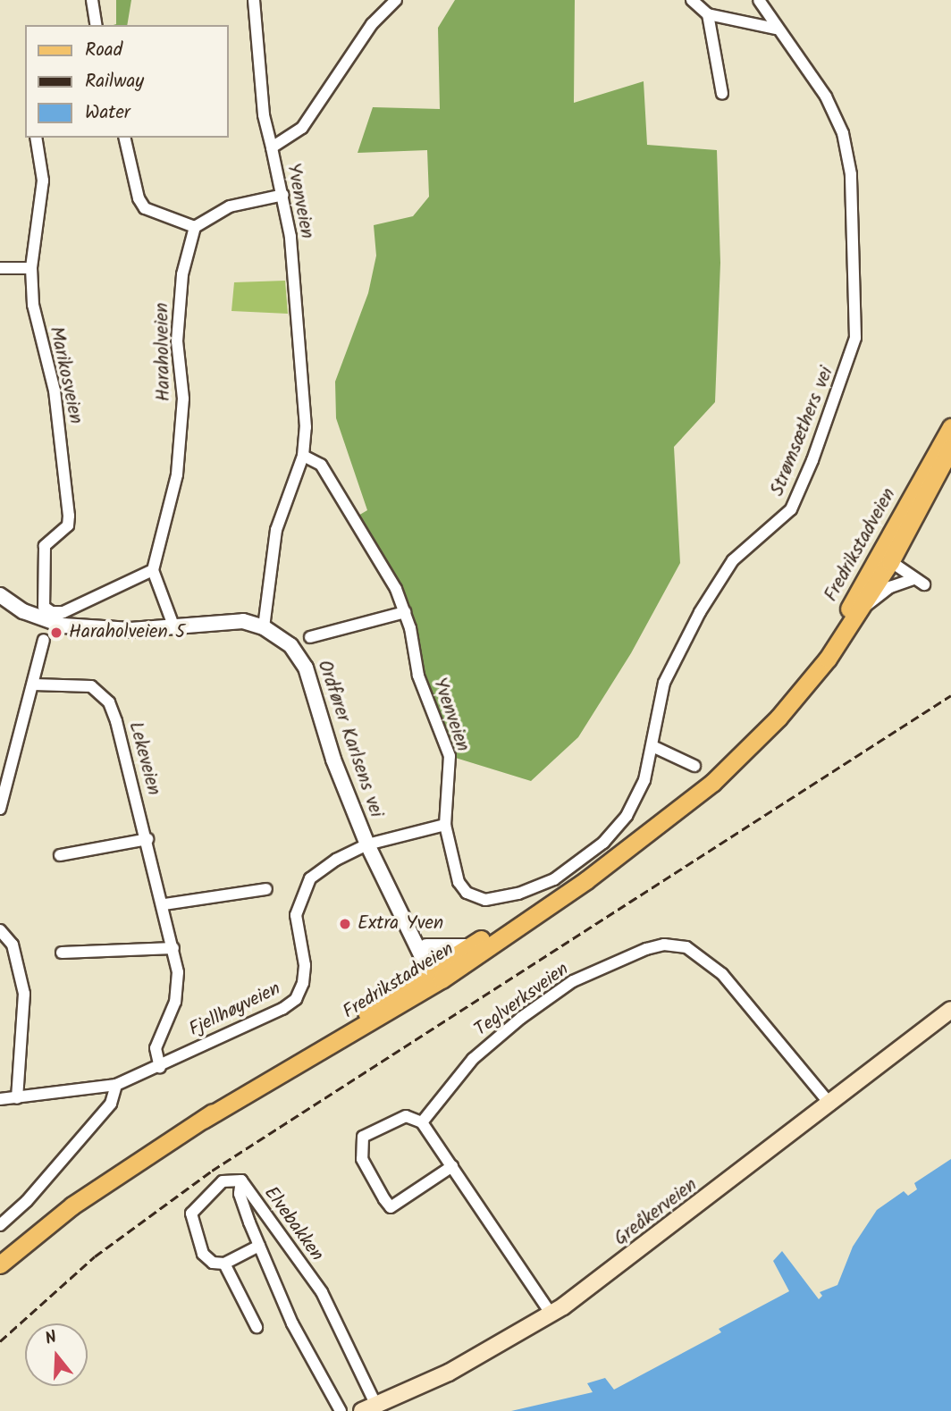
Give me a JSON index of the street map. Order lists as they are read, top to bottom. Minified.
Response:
{"streets":{"main road":["Fredrikstadveien","Greåkerveien"],"street":["Yvenveien","Haraholveien","Marikosveien","Strømsæthers vei","Ordfører Karlsens vei","Lekeveien","Teglverksveien","Fjellhøyveien","Elvebakken"]},"crossings":[["Yvenveien","Strømsæthers vei"],["Yvenveien","Ordfører Karlsens vei"],["Haraholveien","Marikosveien"],["Fredrikstadveien","Ordfører Karlsens vei"],["Ordfører Karlsens vei","Fjellhøyveien"],["Lekeveien","Fjellhøyveien"],["Teglverksveien","Greåkerveien"],["Greåkerveien","Elvebakken"]],"places":["Haraholveien 5","Extra Yven"],"legend":["Road","Railway","Water"],"north":"top"}
